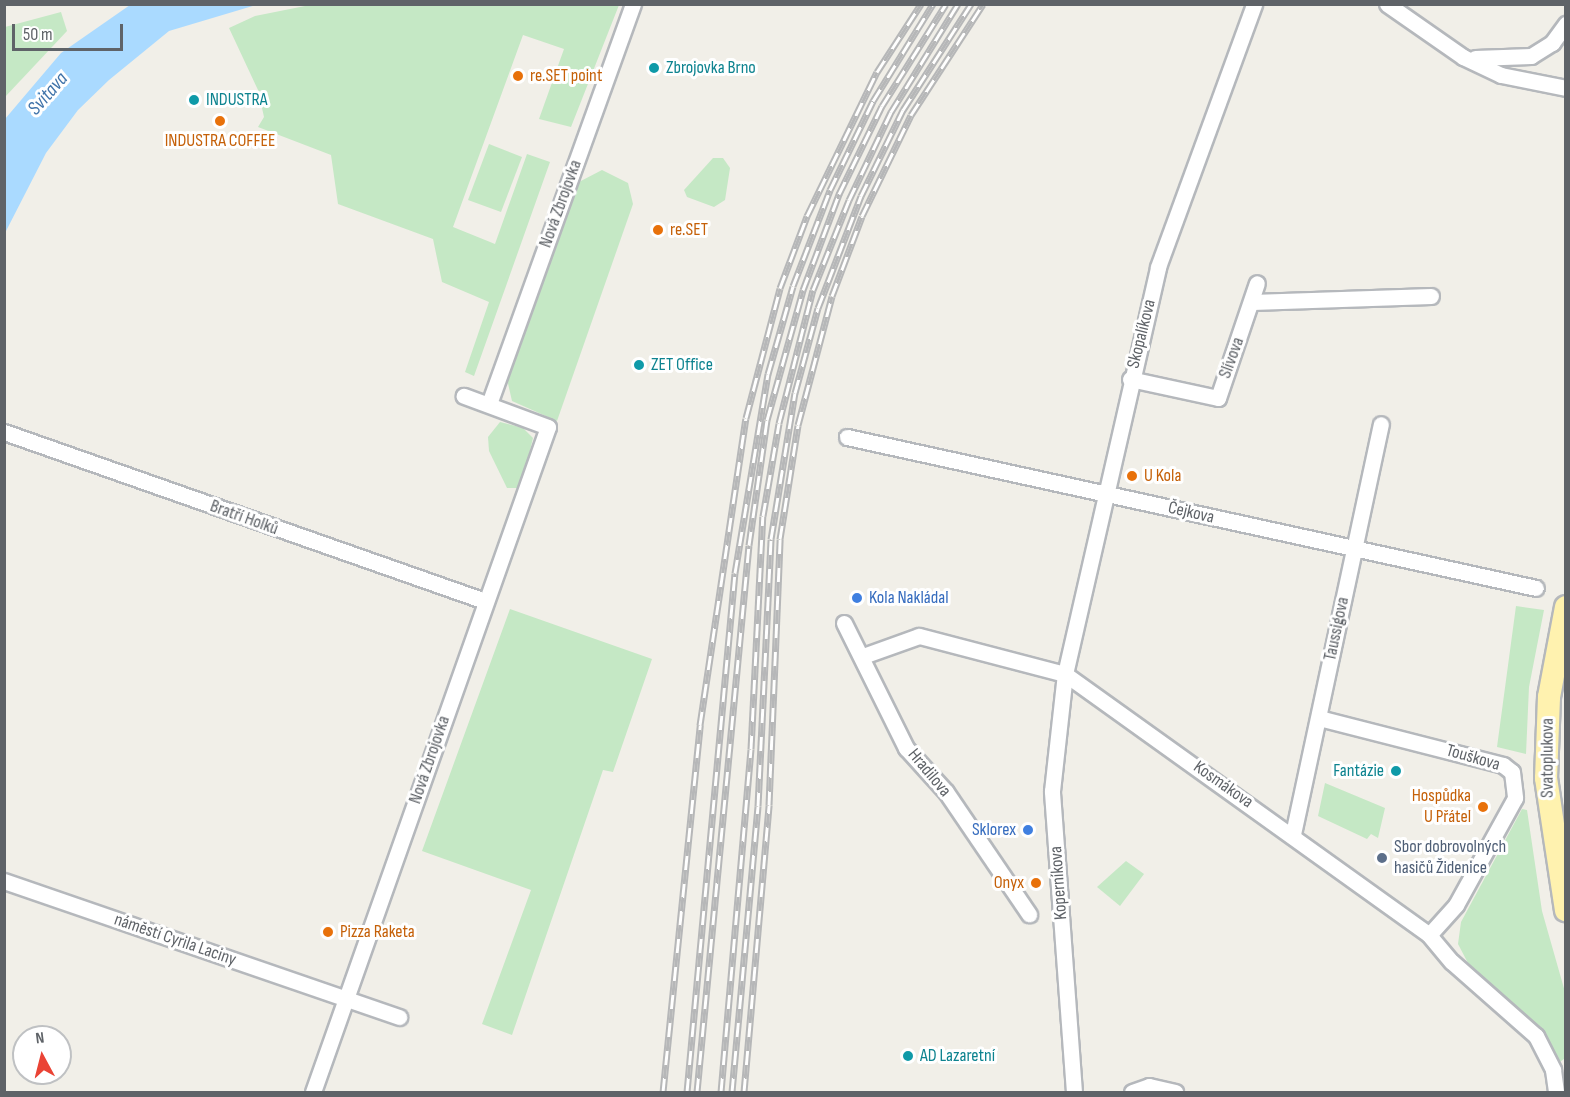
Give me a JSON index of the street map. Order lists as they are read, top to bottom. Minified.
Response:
{"streets":{"main road":["Svatoplukova"],"street":["Nová Zbrojovka","Skopalíkova","Slívova","Čejkova","Bratří Holků","Taussigova","Touškova","Hradilova","Kosmákova","Koperníkova","náměstí Cyrila Laciny"]},"crossings":[["Nová Zbrojovka","Bratří Holků"],["Nová Zbrojovka","náměstí Cyrila Laciny"],["Skopalíkova","Slívova"],["Skopalíkova","Čejkova"],["Skopalíkova","Kosmákova"],["Skopalíkova","Koperníkova"],["Čejkova","Taussigova"],["Taussigova","Touškova"],["Taussigova","Kosmákova"],["Touškova","Kosmákova"],["Hradilova","Kosmákova"],["Kosmákova","Koperníkova"]],"water":["Svitava"],"places":["Zbrojovka Brno","re.SET point","INDUSTRA","INDUSTRA COFFEE","re.SET","ZET Office","U Kola","Kola Nakládal","Fantázie","Hospůdka U Přátel","Sklorex","Sbor dobrovolných hasičů Židenice","Onyx","Pizza Raketa","AD Lazaretní"],"scale_bar":"50 m","north":"top"}
